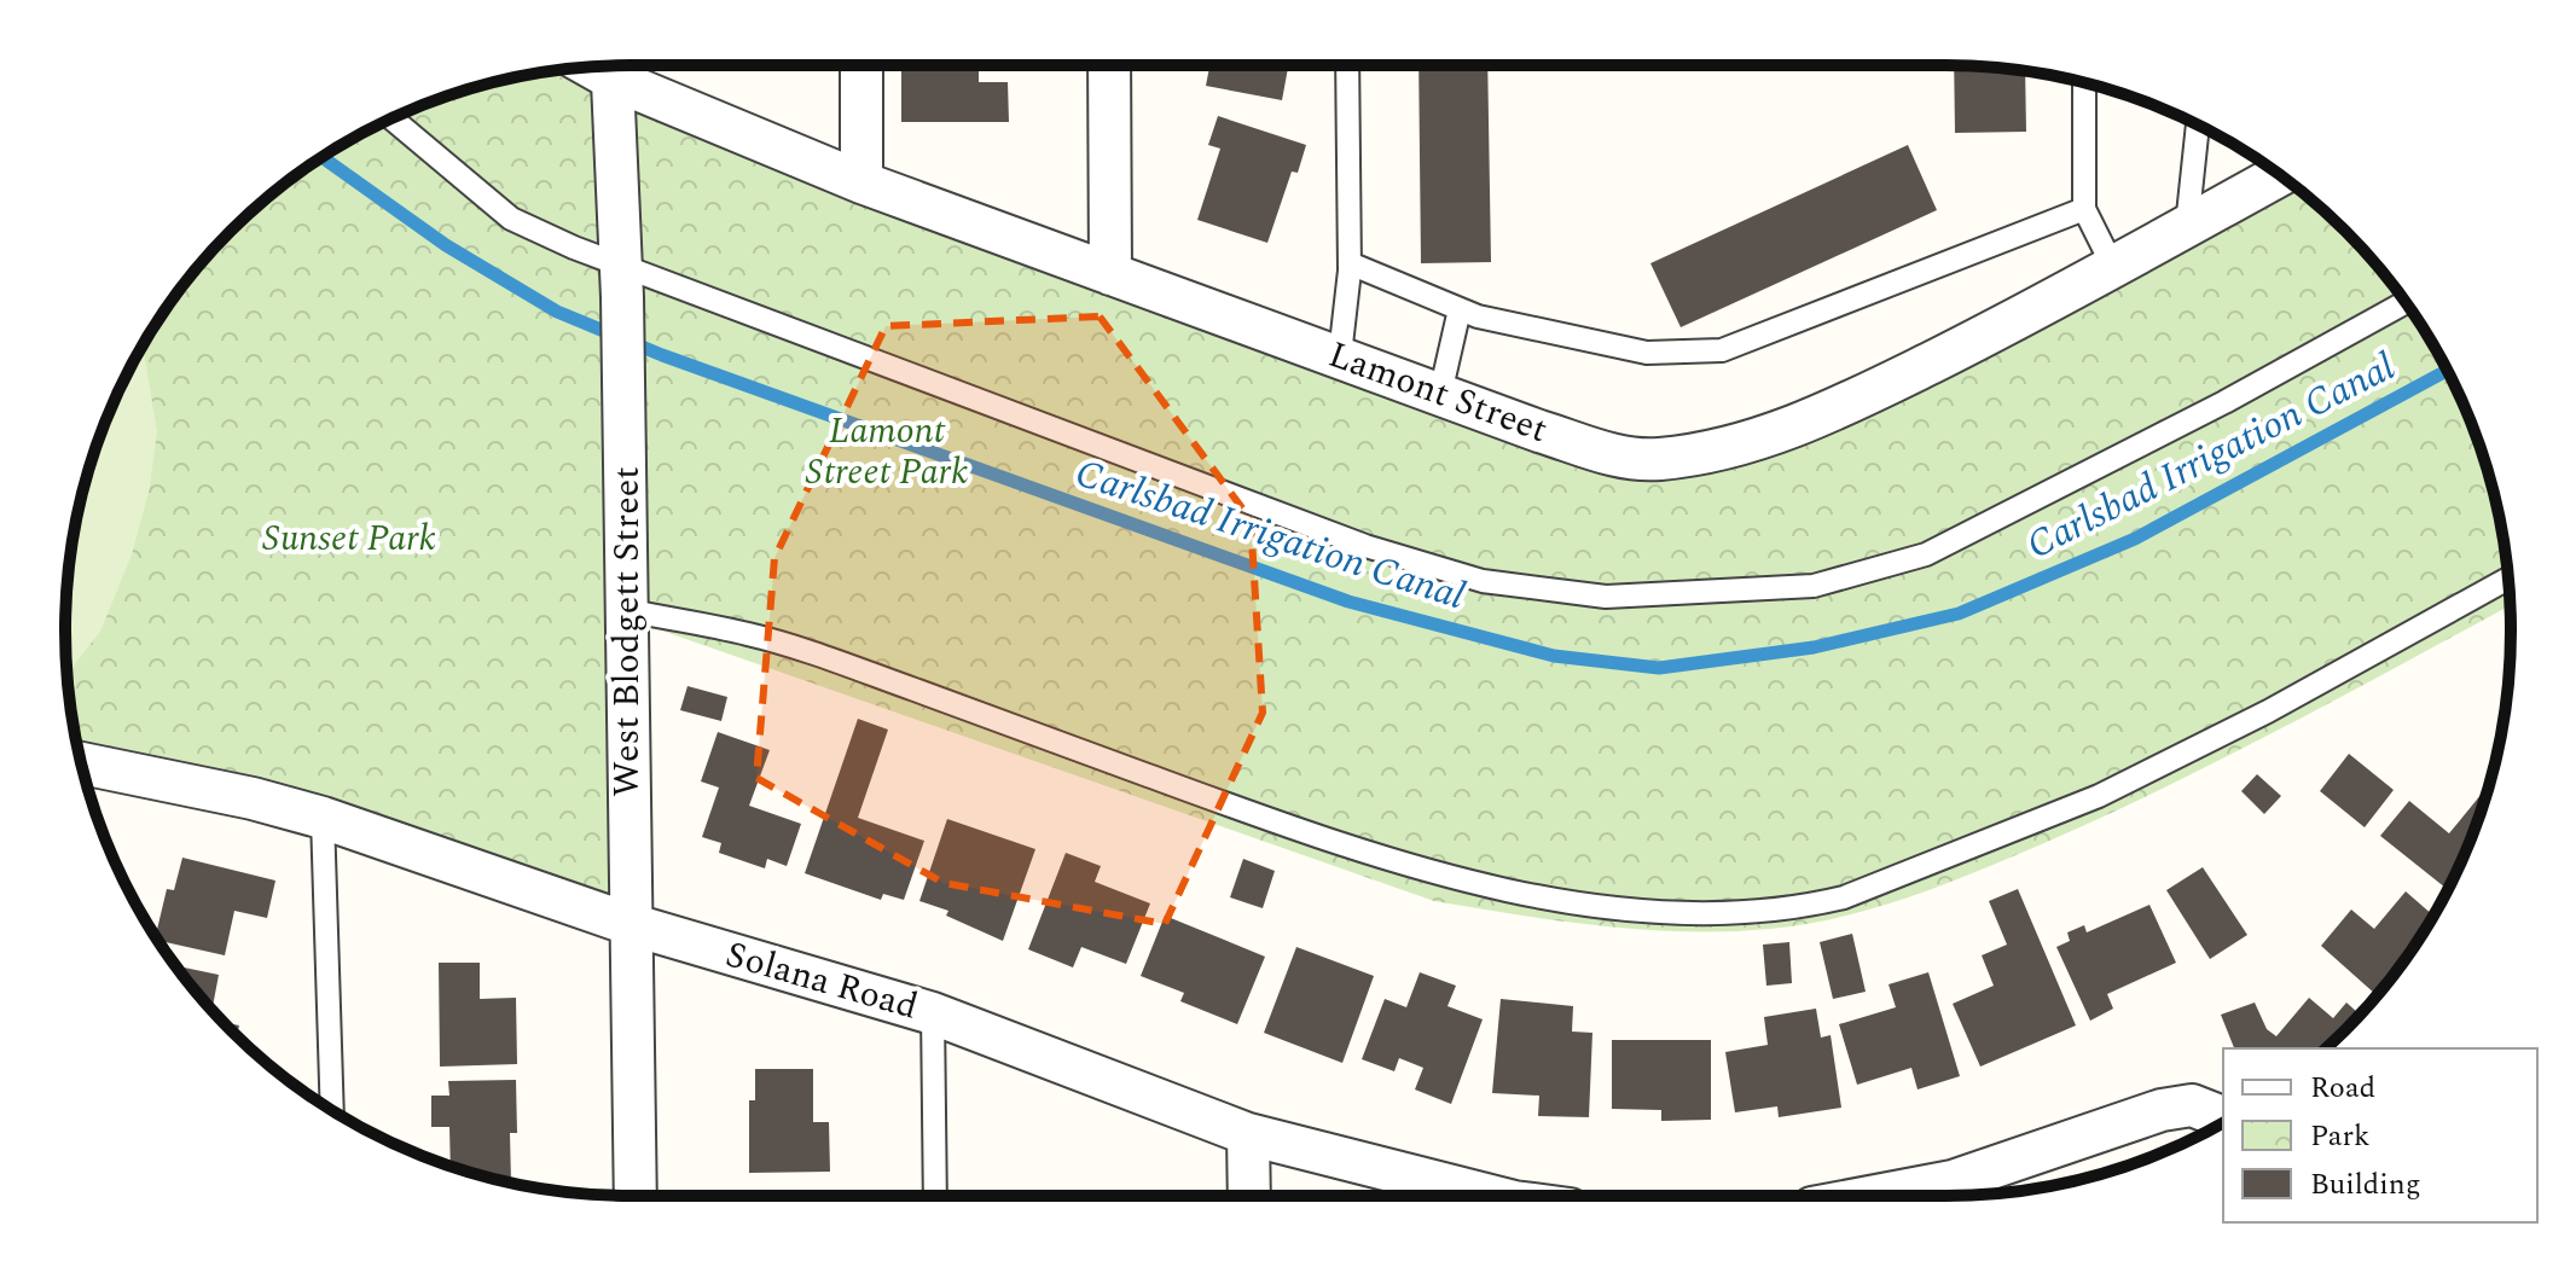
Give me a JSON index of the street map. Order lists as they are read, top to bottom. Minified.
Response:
{"streets":{"street":["Lamont Street","West Blodgett Street","Solana Road"]},"crossings":[["West Blodgett Street","Solana Road"]],"water":["Carlsbad Irrigation Canal"],"parks":["Lamont Street Park","Sunset Park"],"legend":["Road","Park","Building"]}
